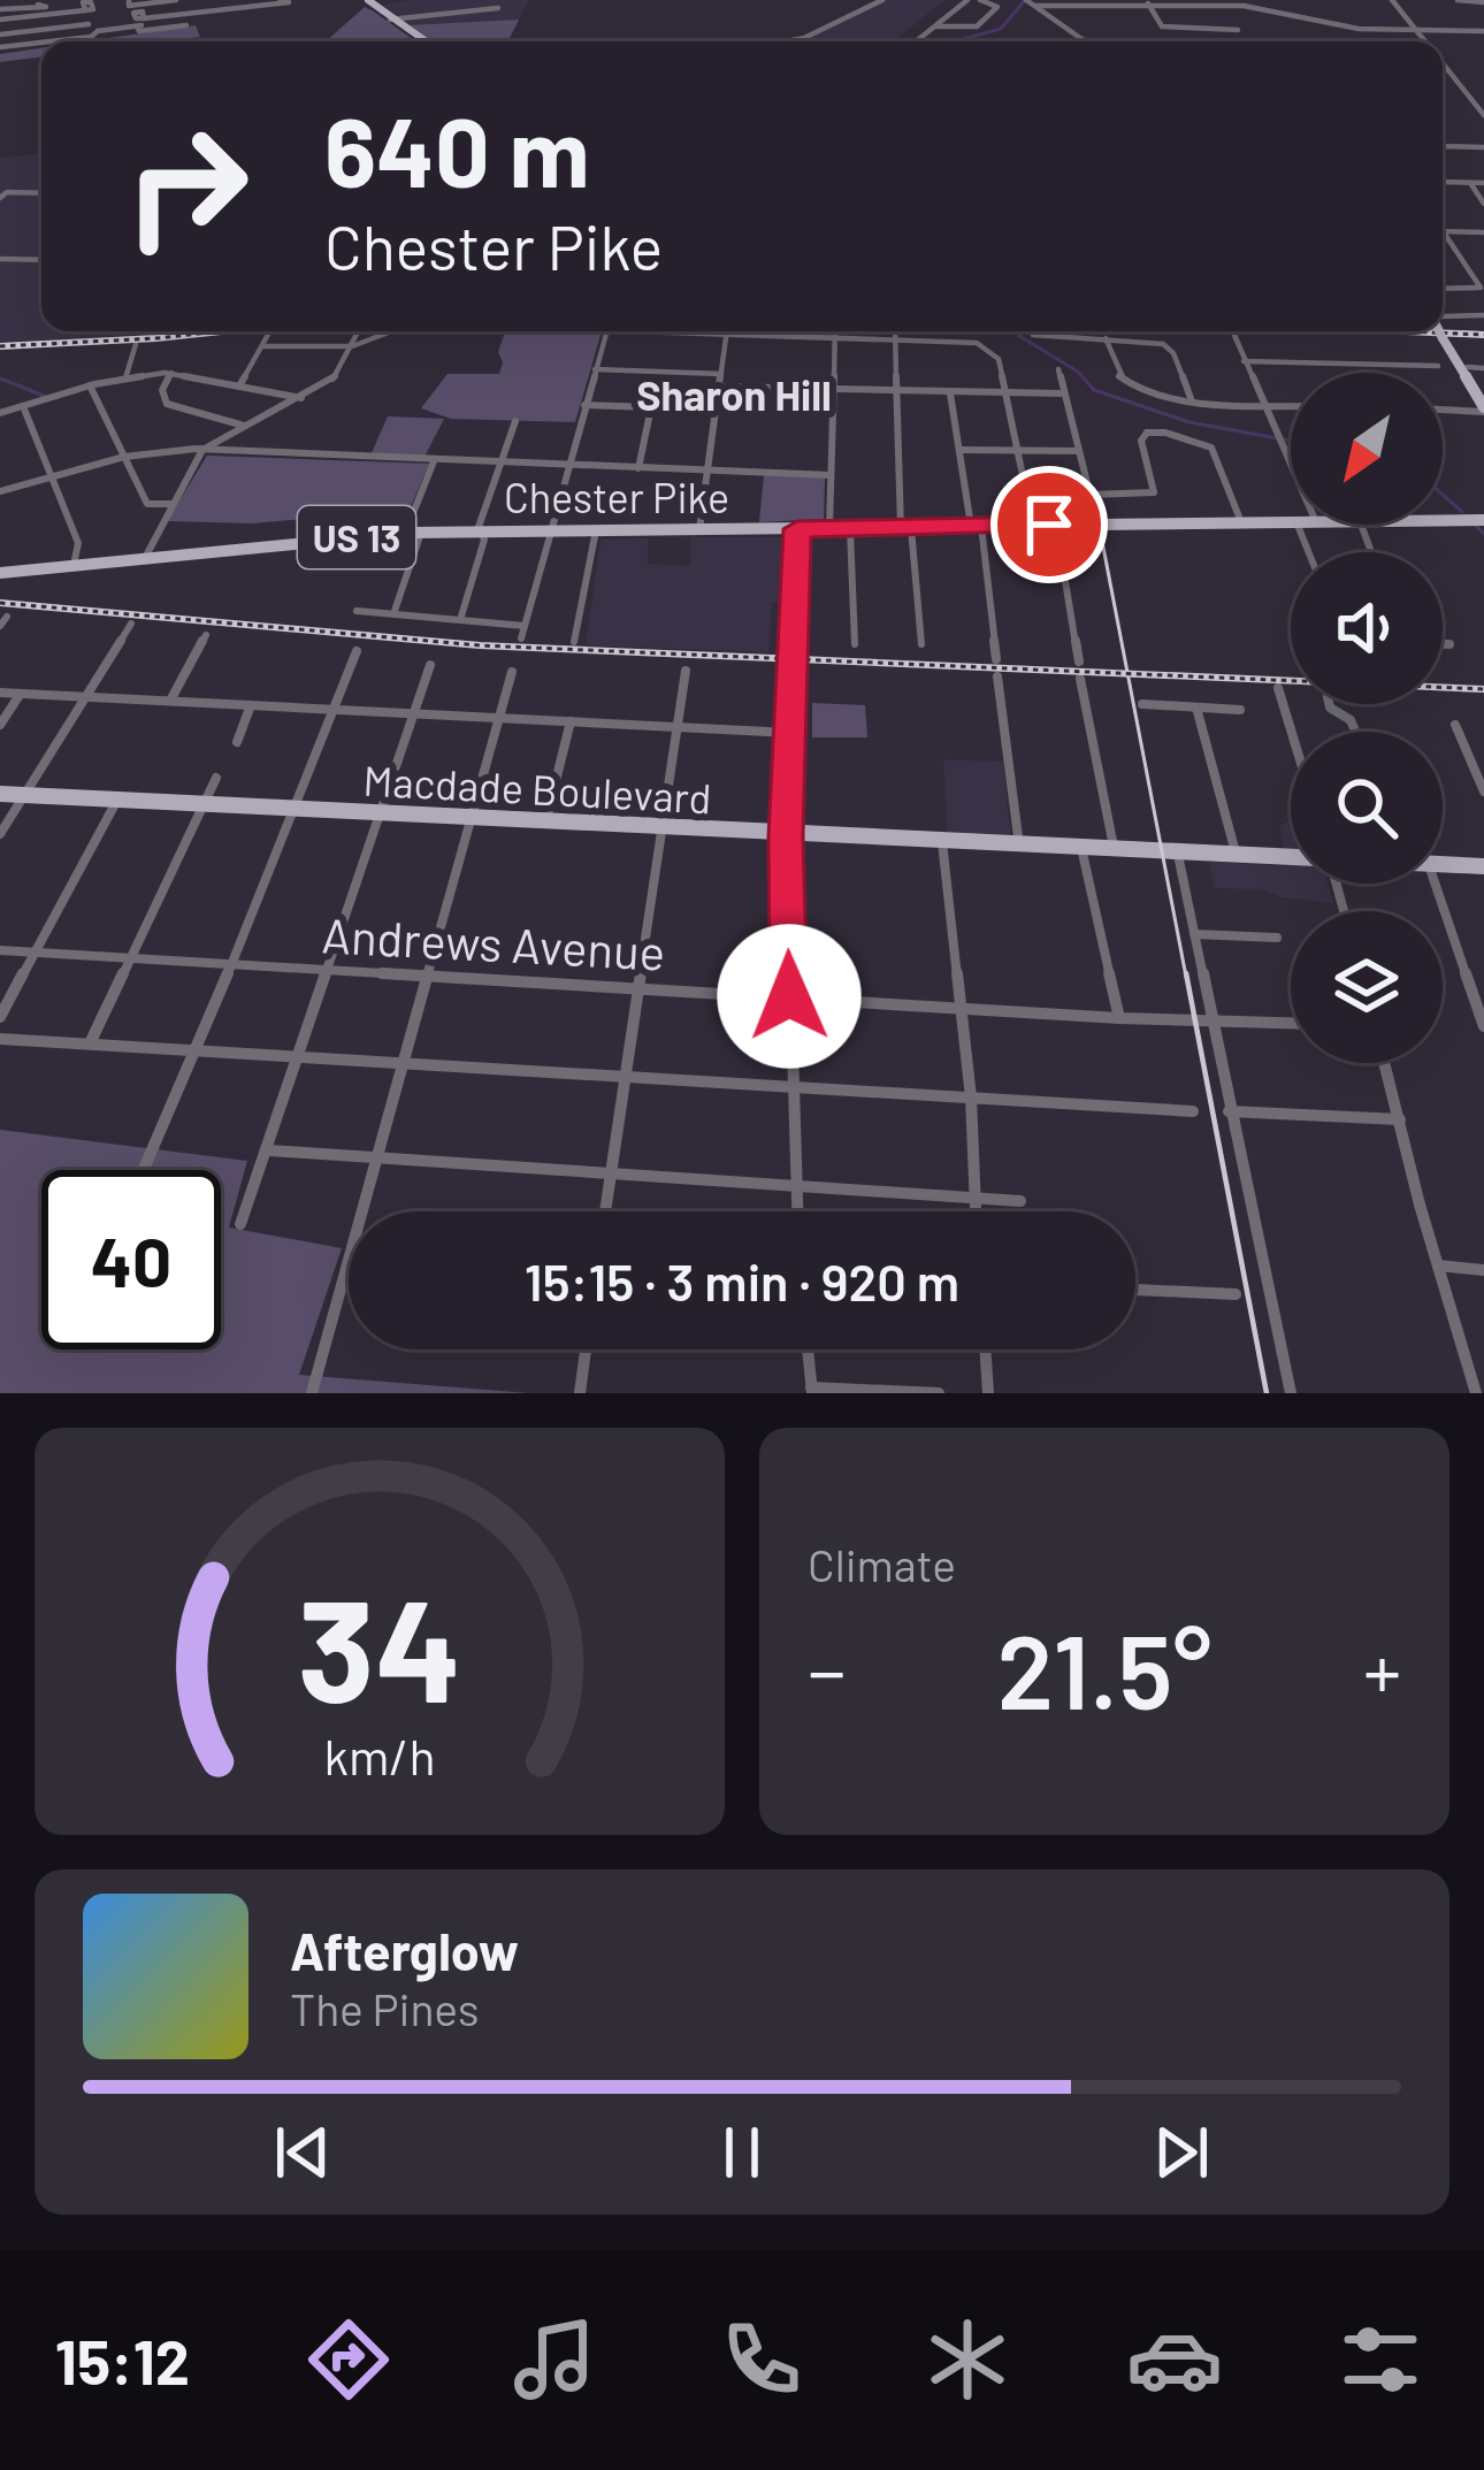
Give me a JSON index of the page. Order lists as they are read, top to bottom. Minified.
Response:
{"streets":{"main road":["Chester Pike","US 13","Macdade Boulevard"],"street":["Andrews Avenue"]},"districts":["Sharon Hill"],"north":"bottom left","page":{"turn":["640 m","Chester Pike"],"limit":"40","trip":"15:15 · 3 min · 920 m","tile":"Climate","heat":["−","21.5°","+"],"song":["Afterglow","The Pines"],"tabs":"15:12","gauge":["34","km/h"]}}
